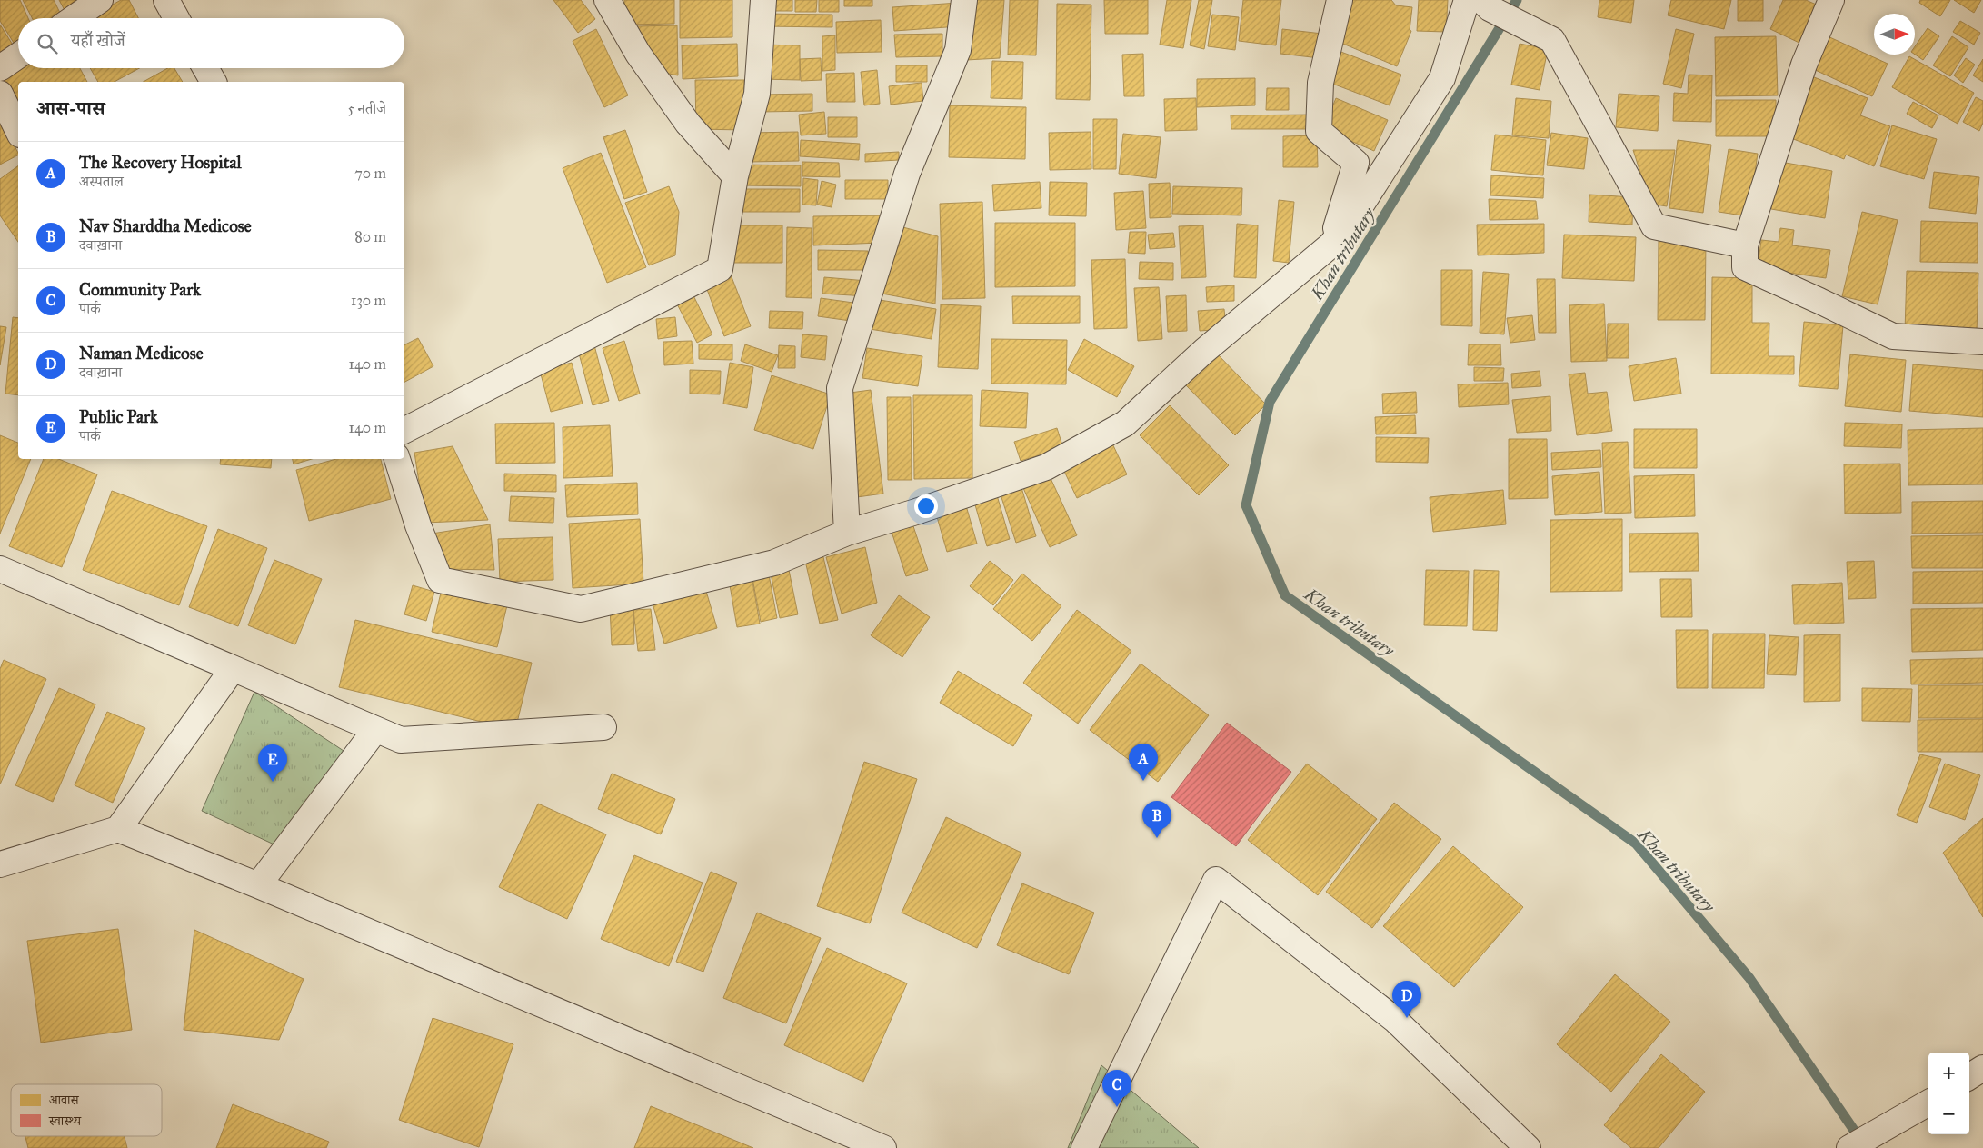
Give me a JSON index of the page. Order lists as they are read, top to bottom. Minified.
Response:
{"water":["Khan tributary"],"legend":["आवास","स्वास्थ्य"],"north":"right","page":{"search":"यहाँ खोजें","heading":["आस-पास","5 नतीजे"],"list":[{"mark":"A","name":"The Recovery Hospital","note":"अस्पताल","value":"70 m"},{"mark":"B","name":"Nav Sharddha Medicose","note":"दवाख़ाना","value":"80 m"},{"mark":"C","name":"Community Park","note":"पार्क","value":"130 m"},{"mark":"D","name":"Naman Medicose","note":"दवाख़ाना","value":"140 m"},{"mark":"E","name":"Public Park","note":"पार्क","value":"140 m"}],"pins":["A","E","B","D","C"],"map_buttons":["+","−"]}}
